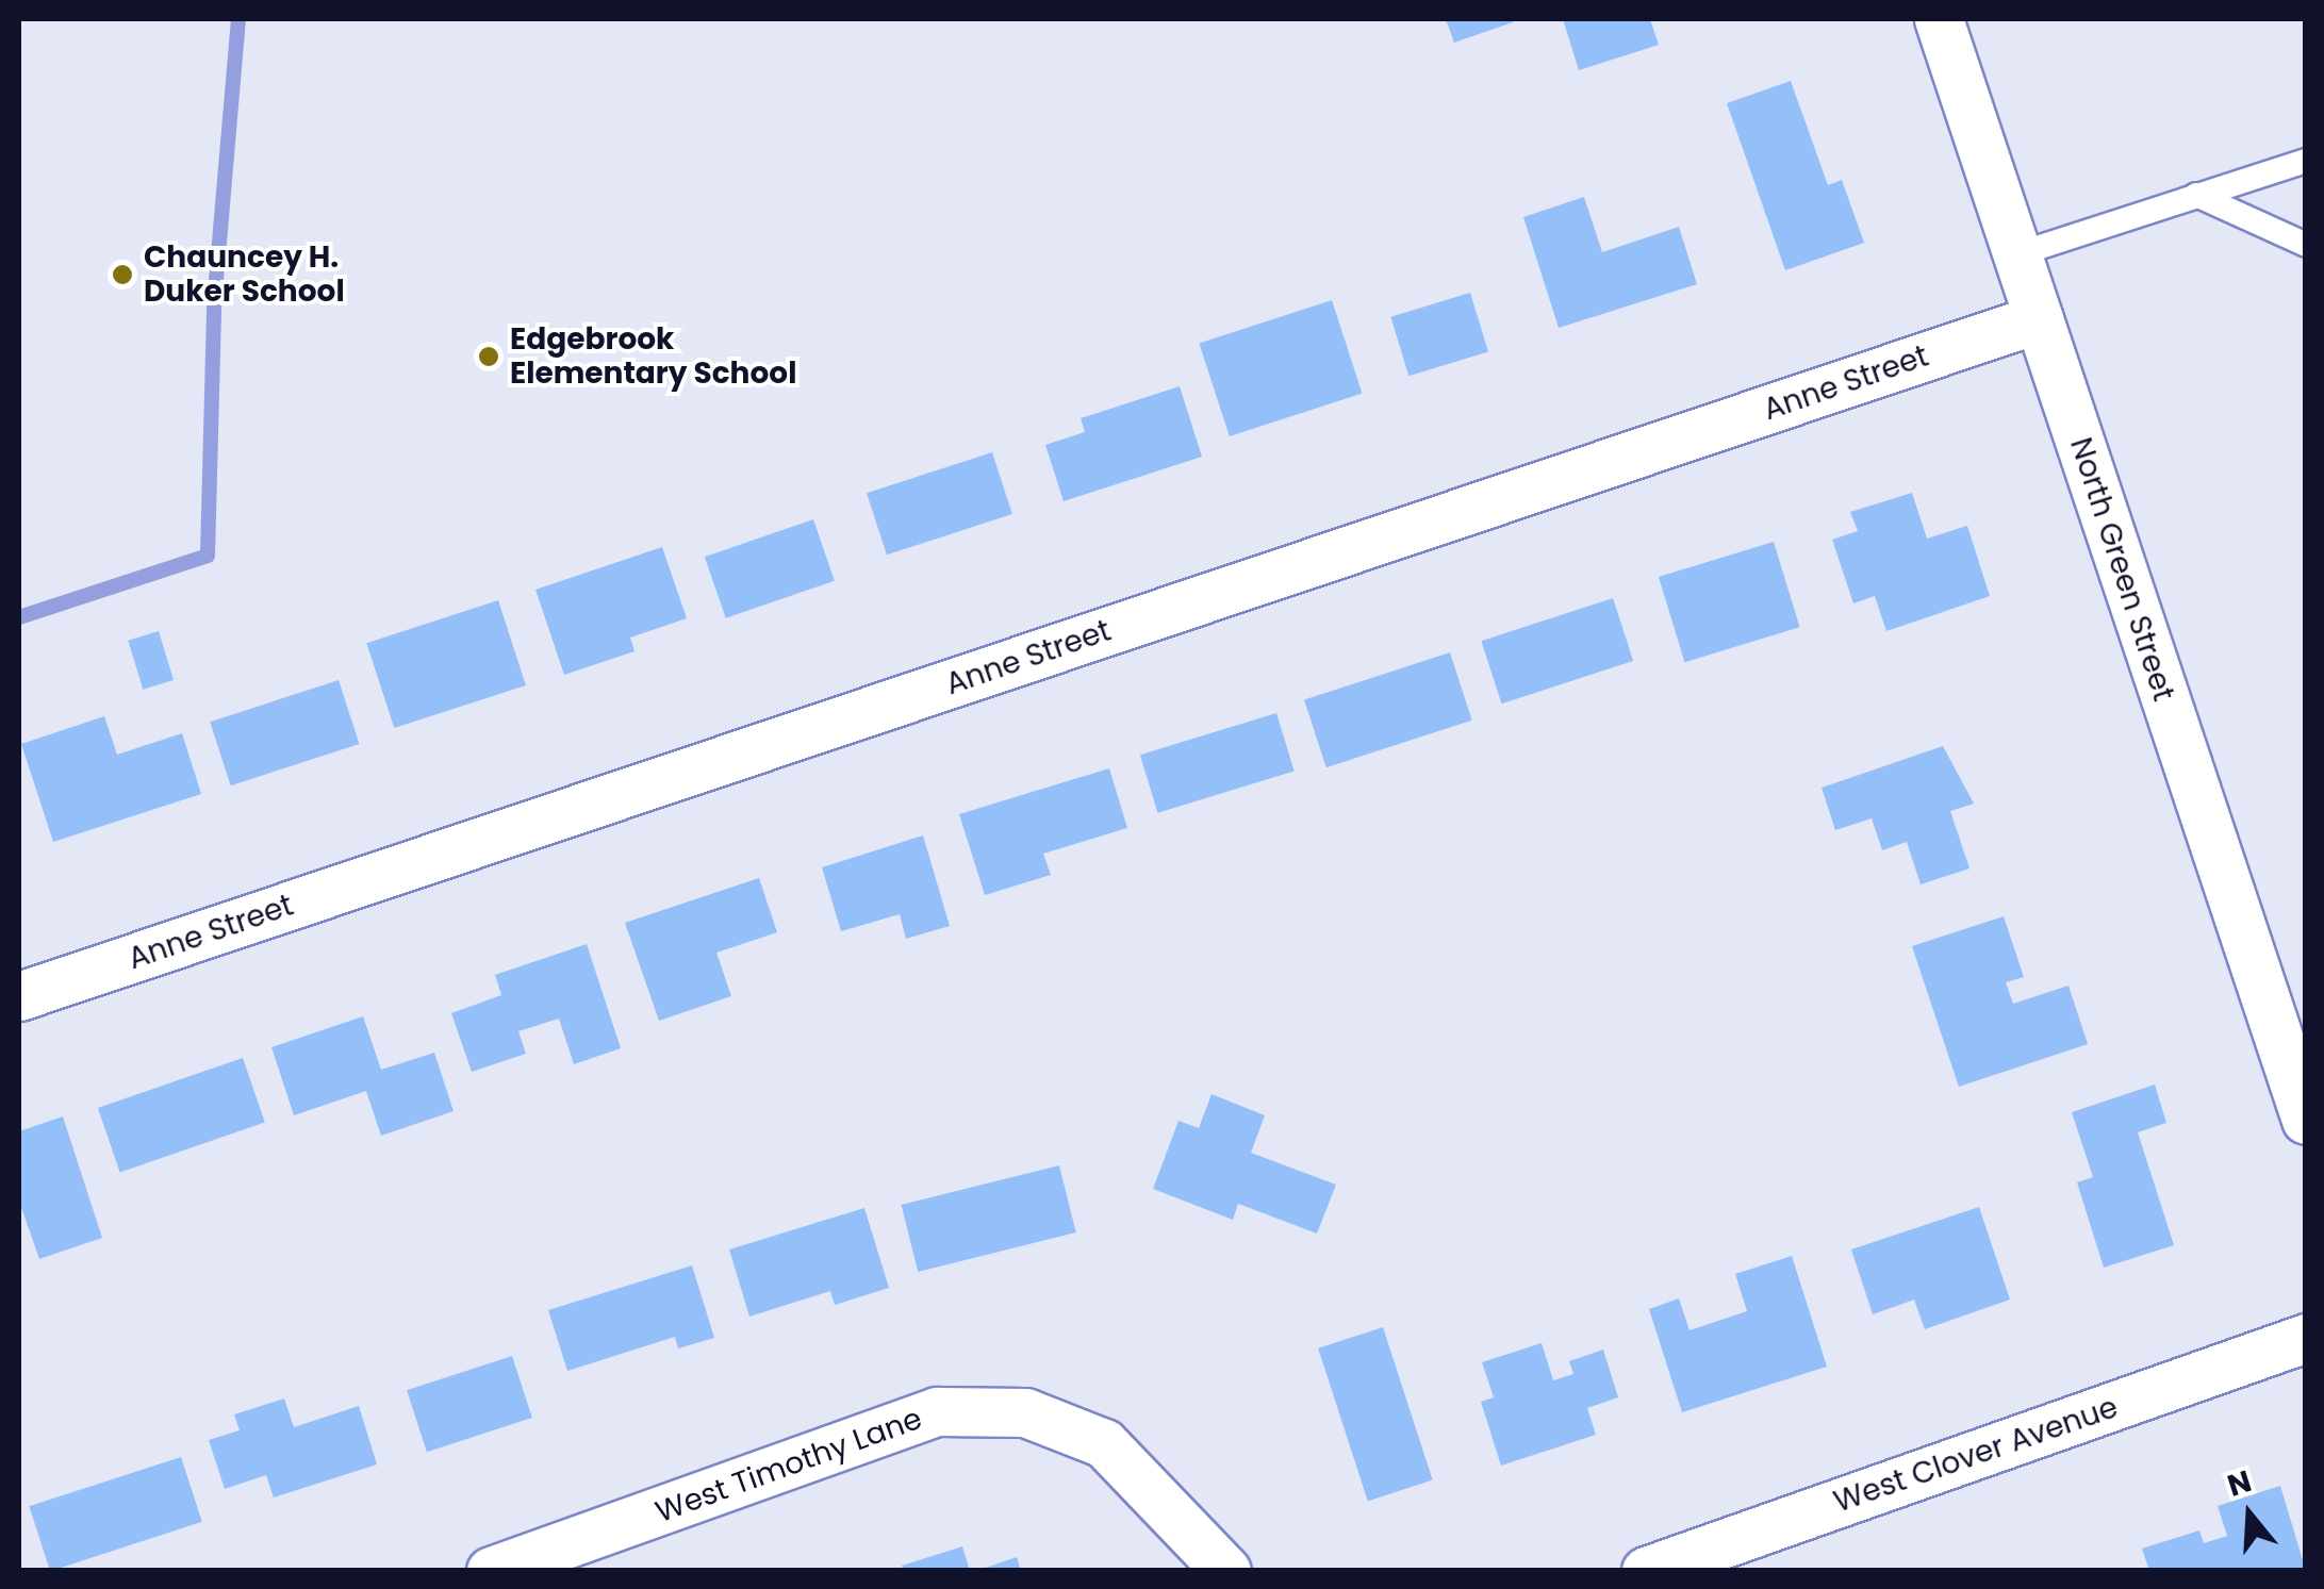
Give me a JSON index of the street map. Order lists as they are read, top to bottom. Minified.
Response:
{"streets":{"street":["Anne Street","North Green Street","West Clover Avenue","West Timothy Lane"]},"crossings":[["Anne Street","North Green Street"]],"places":["Chauncey H. Duker School","Edgebrook Elementary School"],"north":"top"}
